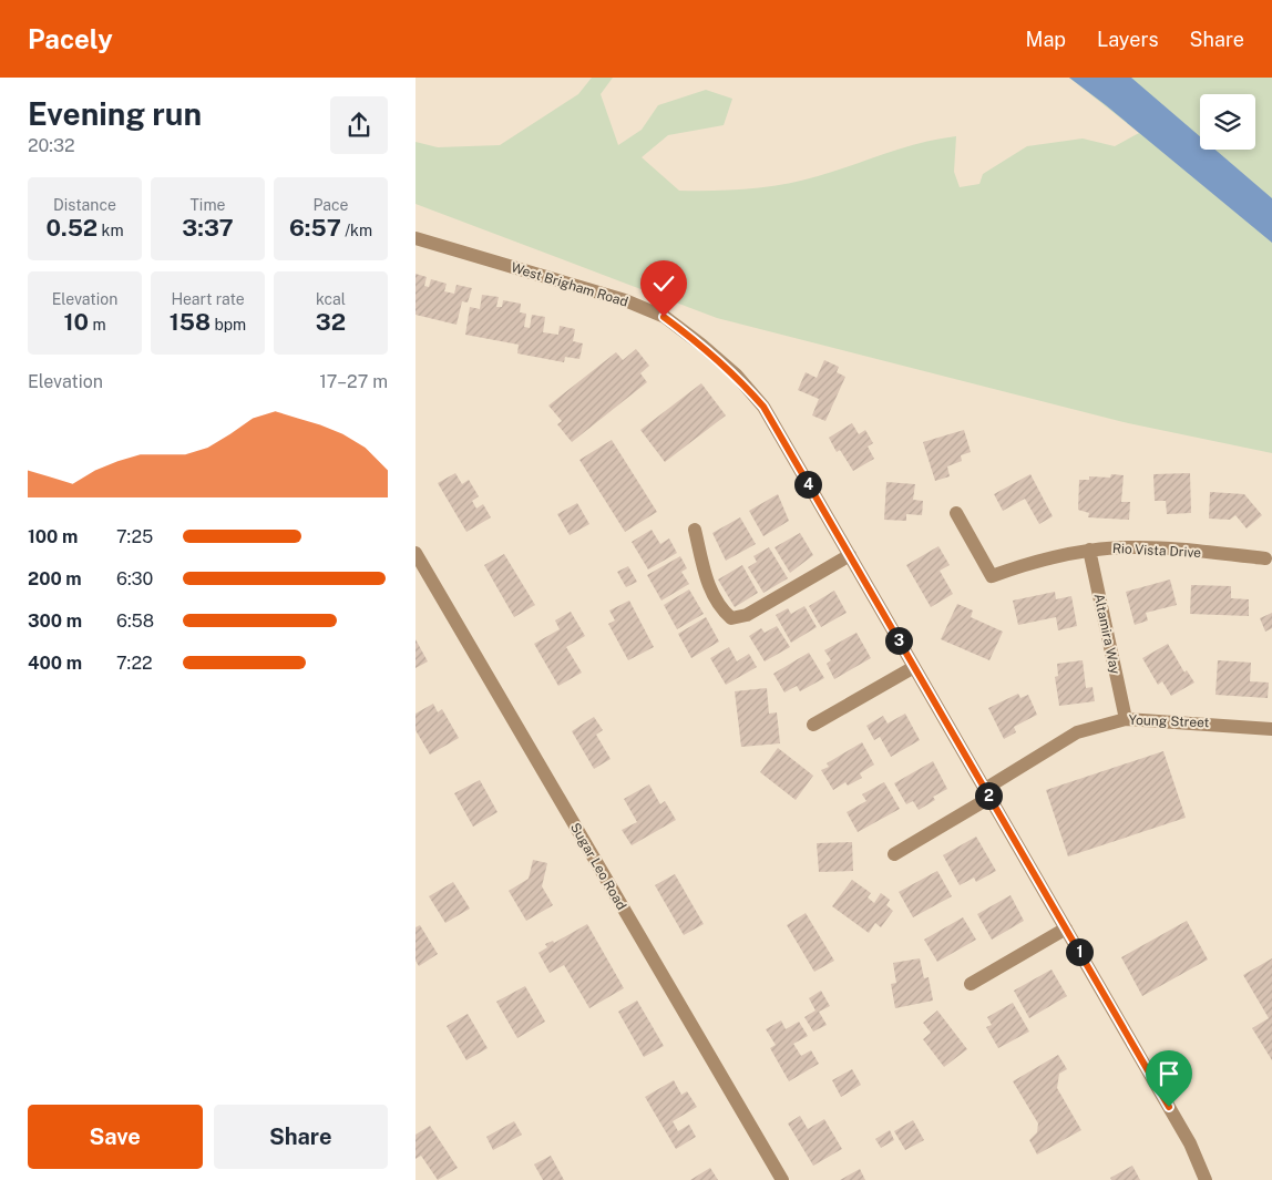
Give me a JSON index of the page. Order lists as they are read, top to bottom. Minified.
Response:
{"streets":{"street":["West Brigham Road","Rio Vista Drive","Altamira Way","Young Street","Sugar Leo Road"]},"crossings":[["West Brigham Road","Young Street"],["Rio Vista Drive","Altamira Way"],["Altamira Way","Young Street"]],"page":{"header":"Pacely","nav":["Map","Layers","Share"],"heading":["Evening run","20:32"],"stats":[["Distance","0.52 km"],["Time","3:37"],["Pace","6:57 /km"],["Elevation","10 m"],["Heart rate","158 bpm"],["kcal","32"]],"chart":["Elevation","17–27 m"],"pins":["4","3","2","1"],"list":[{"name":"100 m","note":"7:25"},{"name":"200 m","note":"6:30"},{"name":"300 m","note":"6:58"},{"name":"400 m","note":"7:22"}],"buttons":["Save","Share"]}}
